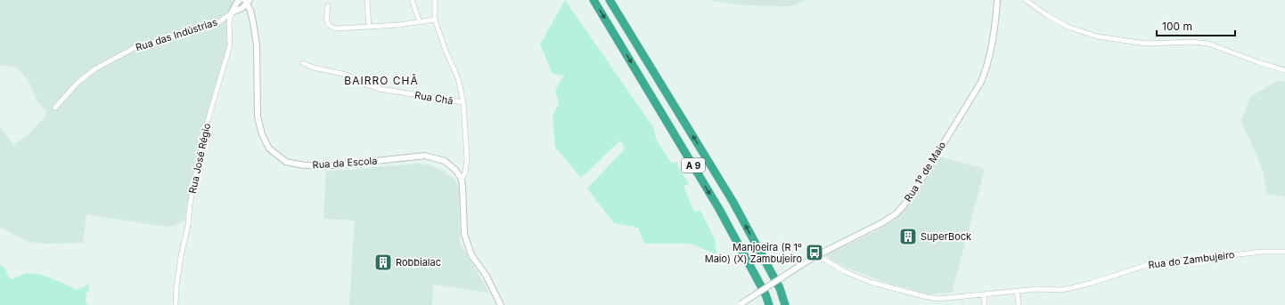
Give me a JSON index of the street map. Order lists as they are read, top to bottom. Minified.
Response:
{"streets":{"highway":["A 9"],"street":["Rua das Indústrias","Rua Chã","Rua José Régio","Rua da Escola","Rua 1º de Maio","Rua do Zambujeiro"]},"crossings":[["Rua das Indústrias","Rua José Régio"],["Rua 1º de Maio","Rua do Zambujeiro"]],"districts":["BAIRRO CHÃ"],"places":{"building":["SuperBock","Robbialac"],"bus stop":["Manjoeira (R 1º Maio) (X) Zambujeiro"]},"scale_bar":"100 m"}
